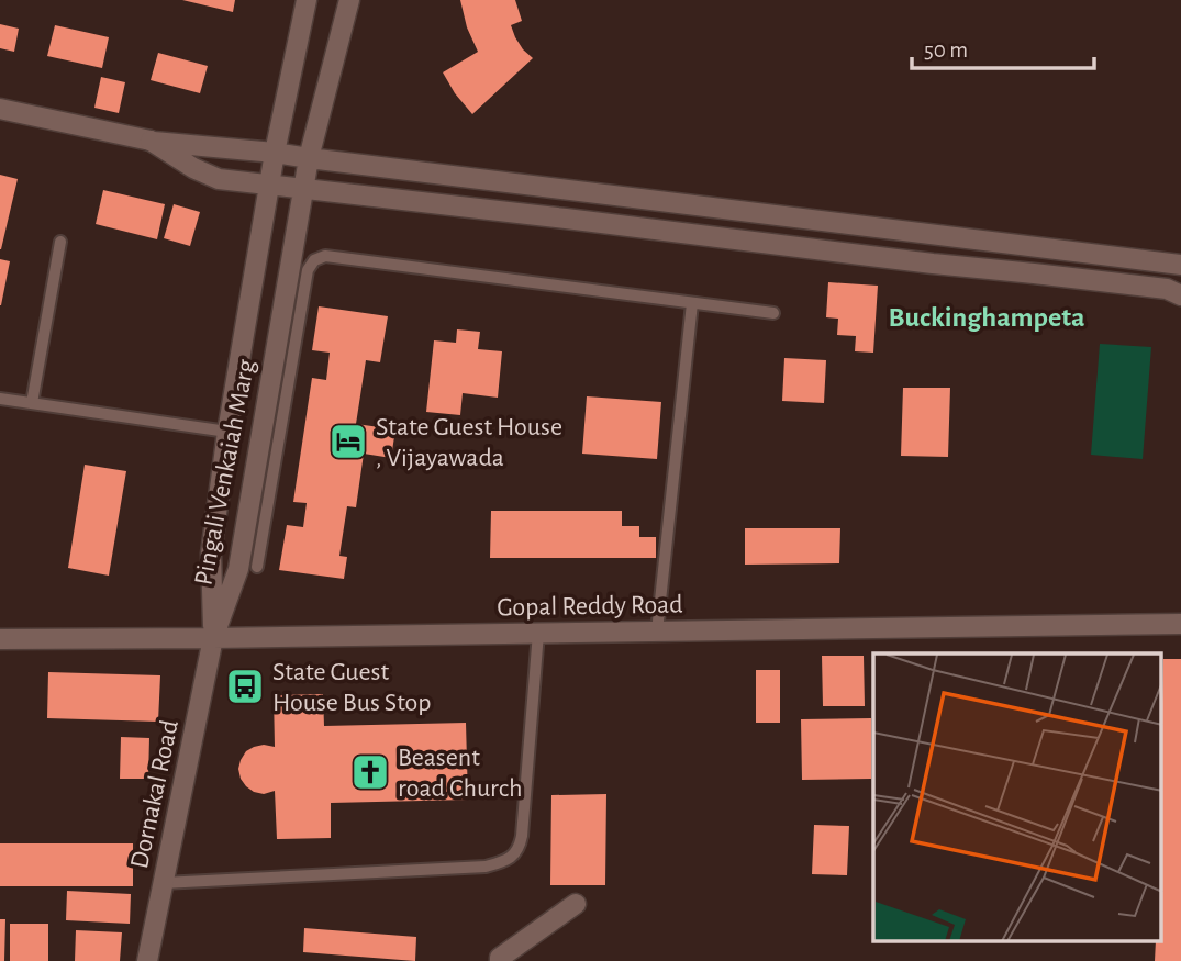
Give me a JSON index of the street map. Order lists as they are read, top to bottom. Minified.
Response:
{"streets":{"street":["Pingali Venkaiah Marg","Gopal Reddy Road","Dornakal Road"]},"crossings":[["Pingali Venkaiah Marg","Gopal Reddy Road"],["Pingali Venkaiah Marg","Dornakal Road"],["Gopal Reddy Road","Dornakal Road"]],"districts":["Buckinghampeta"],"places":{"hotel":["State Guest House , Vijayawada"],"bus stop":["State Guest House Bus Stop"],"church":["Beasent road Church"]},"scale_bar":"50 m"}
